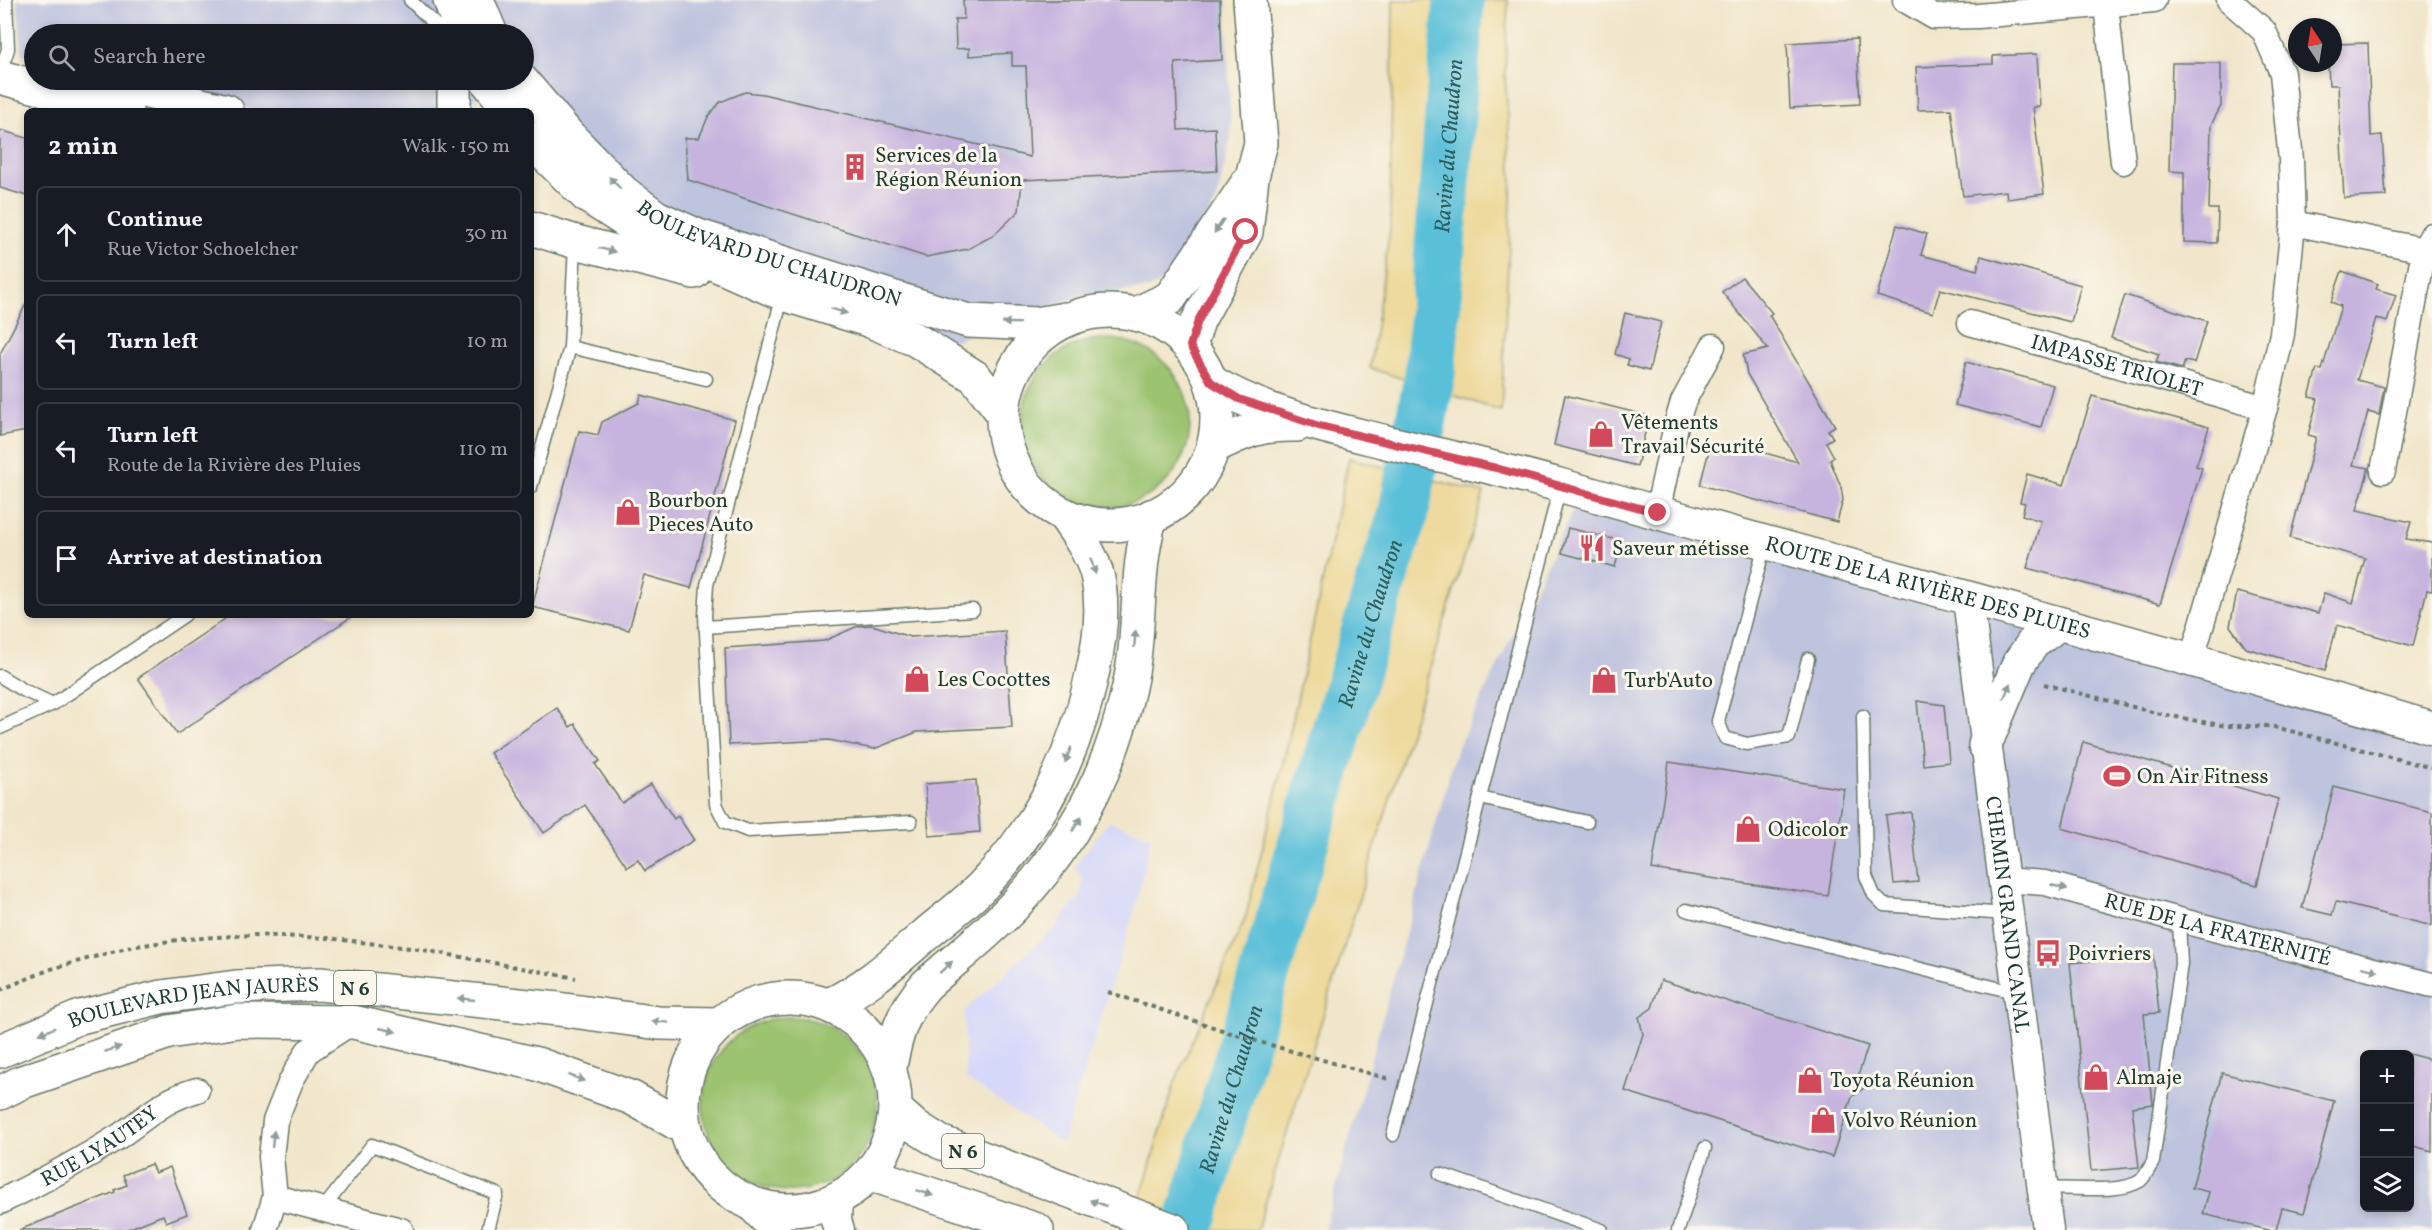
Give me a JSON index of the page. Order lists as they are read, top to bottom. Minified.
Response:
{"streets":{"main road":["BOULEVARD DU CHAUDRON","ROUTE DE LA RIVIÈRE DES PLUIES","N 6","BOULEVARD JEAN JAURÈS"],"street":["IMPASSE TRIOLET","CHEMIN GRAND CANAL","RUE DE LA FRATERNITÉ","RUE LYAUTEY"]},"crossings":[["BOULEVARD DU CHAUDRON","ROUTE DE LA RIVIÈRE DES PLUIES"],["ROUTE DE LA RIVIÈRE DES PLUIES","CHEMIN GRAND CANAL"],["CHEMIN GRAND CANAL","RUE DE LA FRATERNITÉ"]],"one_way":["RUE DE LA FRATERNITÉ"],"water":["Ravine du Chaudron"],"places":{"building":["Services de la Région Réunion"],"shop":["Vêtements Travail Sécurité","Bourbon Pieces Auto","Les Cocottes","Turb'Auto","Odicolor","Almaje","Toyota Réunion","Volvo Réunion"],"restaurant":["Saveur métisse"],"sports":["On Air Fitness"],"bus stop":["Poivriers"]},"north":"top","page":{"search":"Search here","heading":["2 min","Walk · 150 m"],"list":[["Continue","Rue Victor Schoelcher","30 m"],["Turn left","10 m"],["Turn left","Route de la Rivière des Pluies","110 m"],"Arrive at destination"],"map_buttons":["+","−"]}}
